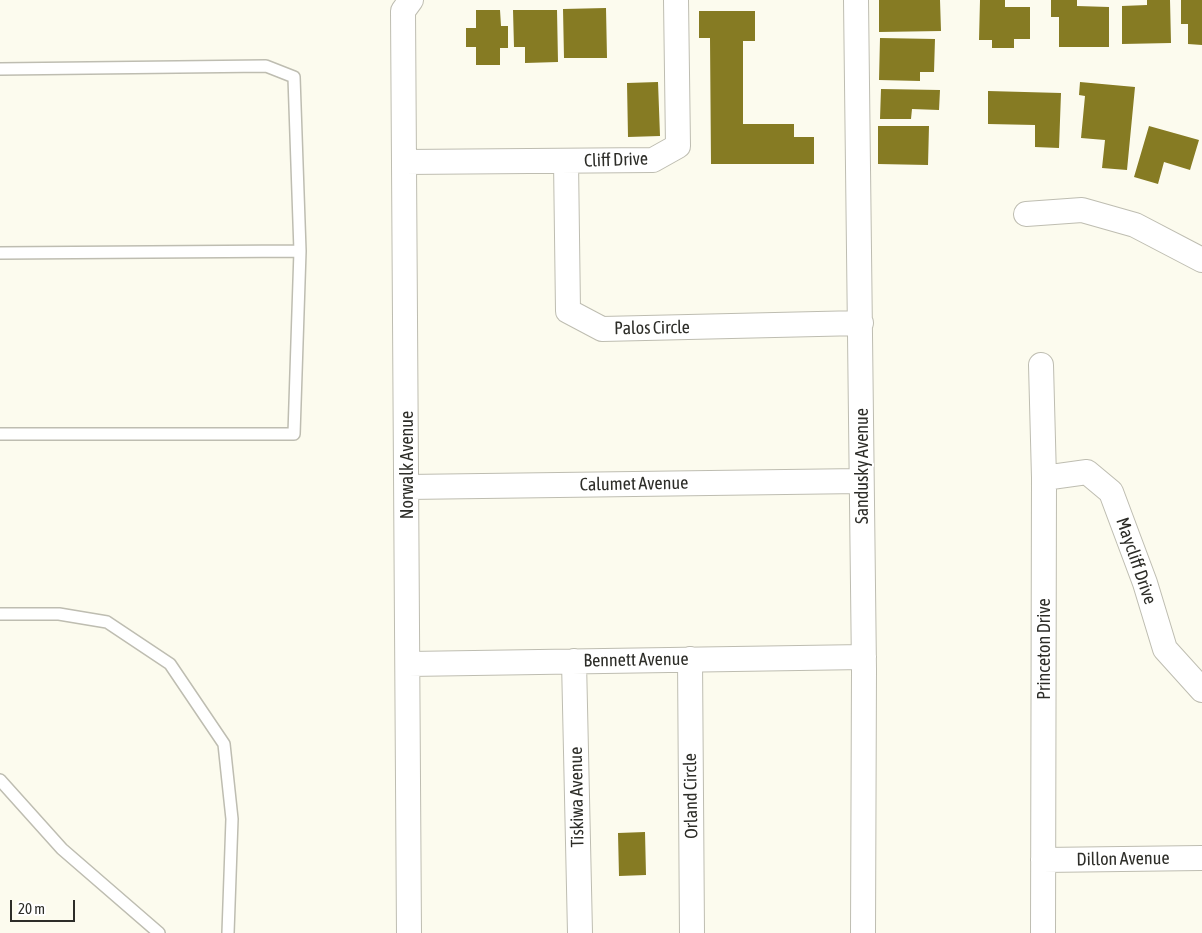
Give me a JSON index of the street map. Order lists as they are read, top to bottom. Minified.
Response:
{"streets":{"street":["Cliff Drive","Palos Circle","Norwalk Avenue","Sandusky Avenue","Calumet Avenue","Maycliff Drive","Princeton Drive","Bennett Avenue","Orland Circle","Tiskiwa Avenue","Dillon Avenue"]},"crossings":[["Cliff Drive","Palos Circle"],["Cliff Drive","Norwalk Avenue"],["Palos Circle","Sandusky Avenue"],["Norwalk Avenue","Calumet Avenue"],["Norwalk Avenue","Bennett Avenue"],["Sandusky Avenue","Calumet Avenue"],["Sandusky Avenue","Bennett Avenue"],["Maycliff Drive","Princeton Drive"],["Princeton Drive","Dillon Avenue"],["Bennett Avenue","Orland Circle"],["Bennett Avenue","Tiskiwa Avenue"]],"scale_bar":"20 m"}
